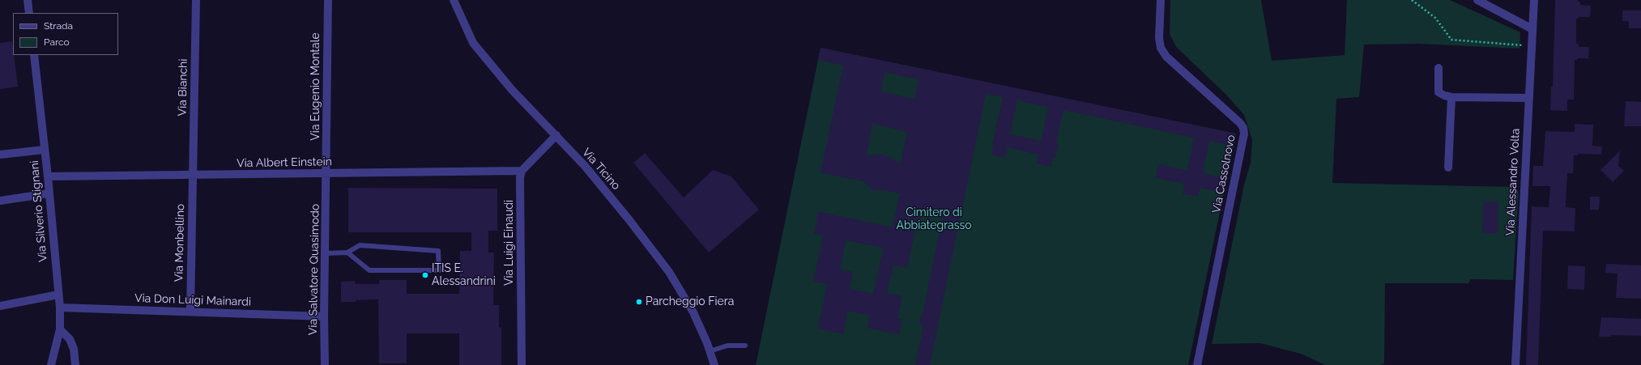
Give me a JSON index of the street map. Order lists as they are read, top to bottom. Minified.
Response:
{"streets":{"street":["Via Eugenio Montale","Via Bianchi","Via Albert Einstein","Via Ticino","Via Cassolnovo","Via Alessandro Volta","Via Silverio Stignani","Via Monbellino","Via Luigi Einaudi","Via Salvatore Quasimodo","Via Don Luigi Mainardi"]},"crossings":[["Via Eugenio Montale","Via Albert Einstein"],["Via Eugenio Montale","Via Salvatore Quasimodo"],["Via Bianchi","Via Albert Einstein"],["Via Bianchi","Via Monbellino"],["Via Albert Einstein","Via Silverio Stignani"],["Via Albert Einstein","Via Monbellino"],["Via Albert Einstein","Via Luigi Einaudi"],["Via Albert Einstein","Via Salvatore Quasimodo"],["Via Silverio Stignani","Via Don Luigi Mainardi"],["Via Monbellino","Via Don Luigi Mainardi"],["Via Salvatore Quasimodo","Via Don Luigi Mainardi"]],"parks":["Cimitero di Abbiategrasso"],"places":["ITIS E. Alessandrini","Parcheggio Fiera"],"legend":["Strada","Parco"]}
